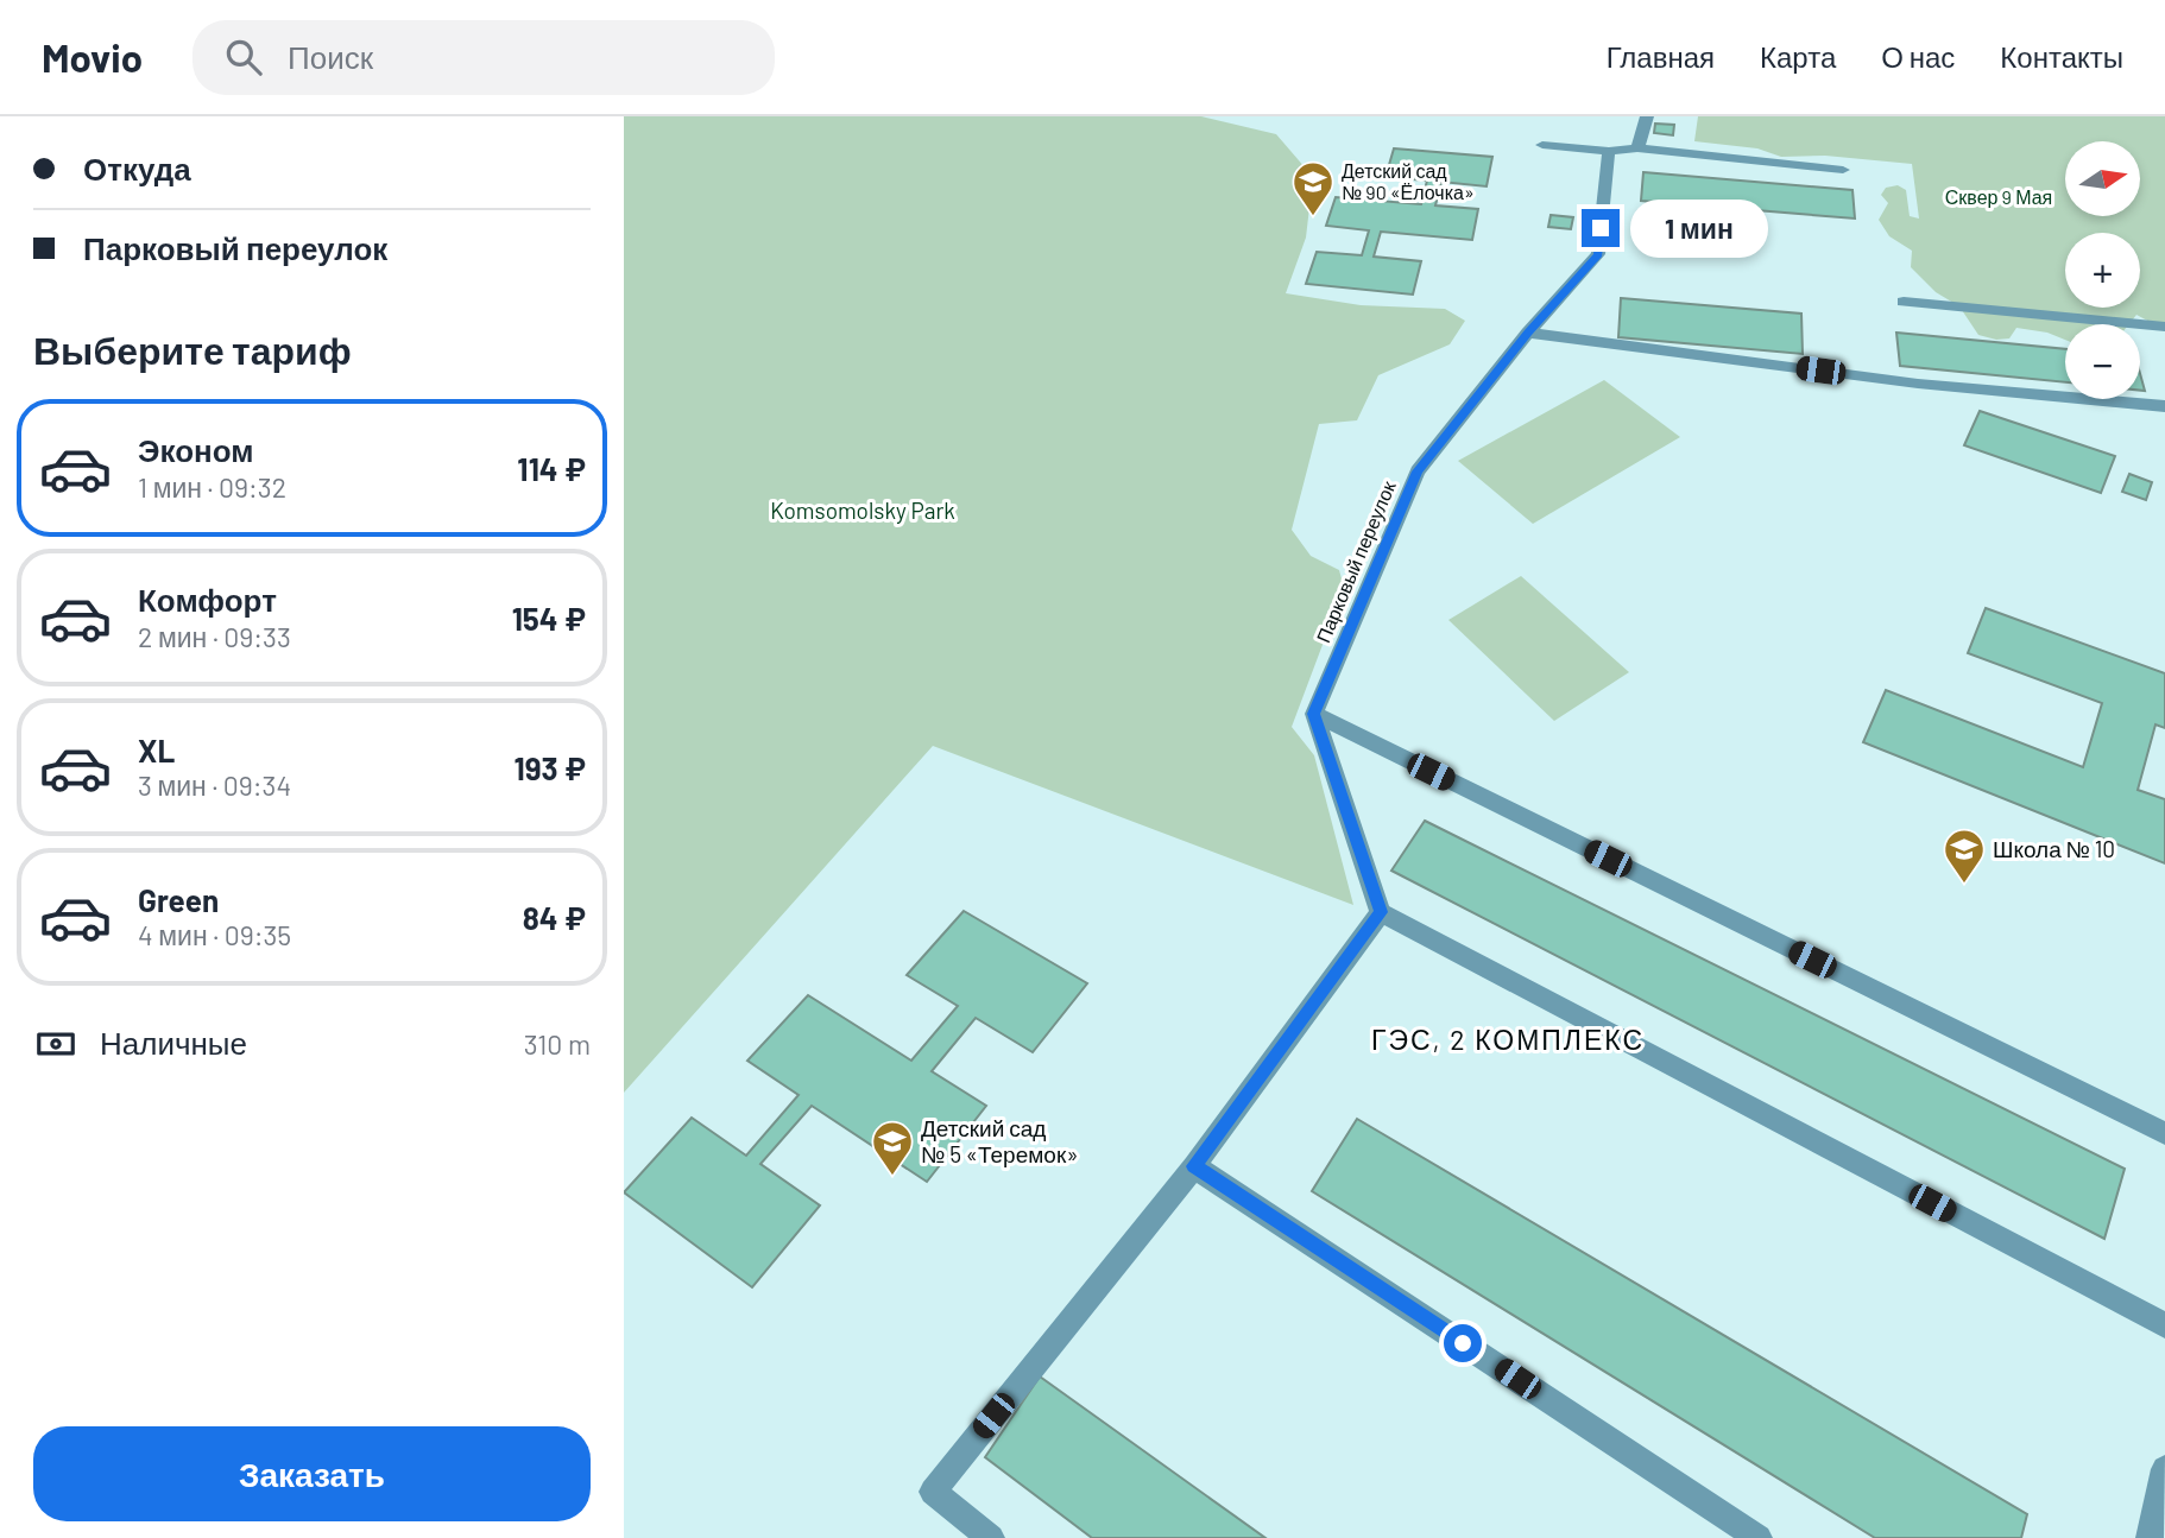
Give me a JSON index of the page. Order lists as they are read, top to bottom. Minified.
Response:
{"streets":{"lane":["Парковый переулок"]},"districts":["ГЭС, 2 КОМПЛЕКС"],"parks":["Сквер 9 Мая","Komsomolsky Park"],"places":{"school or university":["Детский сад № 90 «Ёлочка»","Школа № 10","Детский сад № 5 «Теремок»"]},"north":"right","page":{"header":"Movio","search":"Поиск","nav":["Главная","Карта","О нас","Контакты"],"banner":["Откуда","Парковый переулок"],"map_buttons":["+","−"],"bubble":"1 мин","heading":"Выберите тариф","list":[{"name":"Эконом","note":"1 мин · 09:32","value":"114 ₽"},{"name":"Комфорт","note":"2 мин · 09:33","value":"154 ₽"},{"name":"XL","note":"3 мин · 09:34","value":"193 ₽"},{"name":"Green","note":"4 мин · 09:35","value":"84 ₽"}],"pay":["Наличные","310 m"],"buttons":"Заказать"}}
